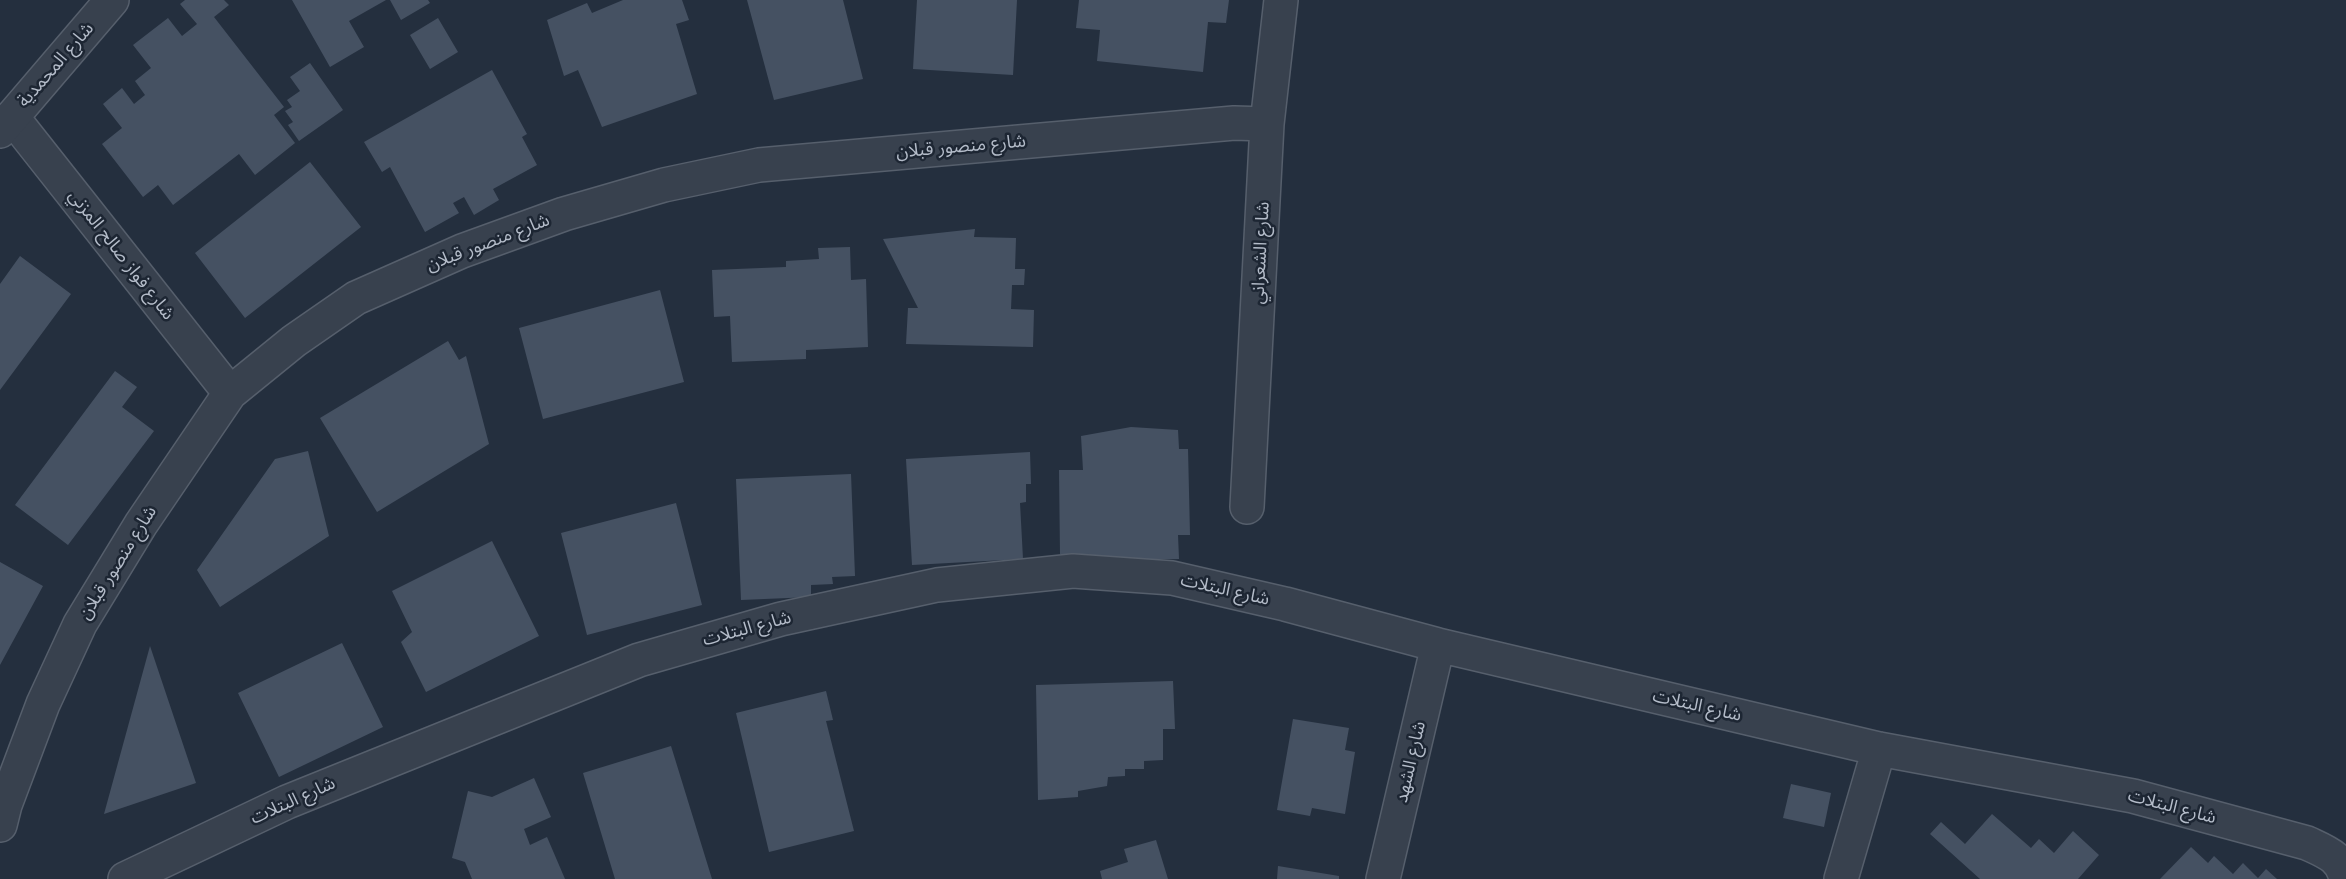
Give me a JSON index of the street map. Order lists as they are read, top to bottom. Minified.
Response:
{"streets":{"street":["شارع المحمدية","شارع منصور قبلان","شارع الشعراني","شارع فواز صالح المزني","شارع البتلات","شارع الشهد"]},"crossings":[["شارع المحمدية","شارع فواز صالح المزني"],["شارع منصور قبلان","شارع الشعراني"],["شارع منصور قبلان","شارع فواز صالح المزني"],["شارع البتلات","شارع الشهد"]]}
